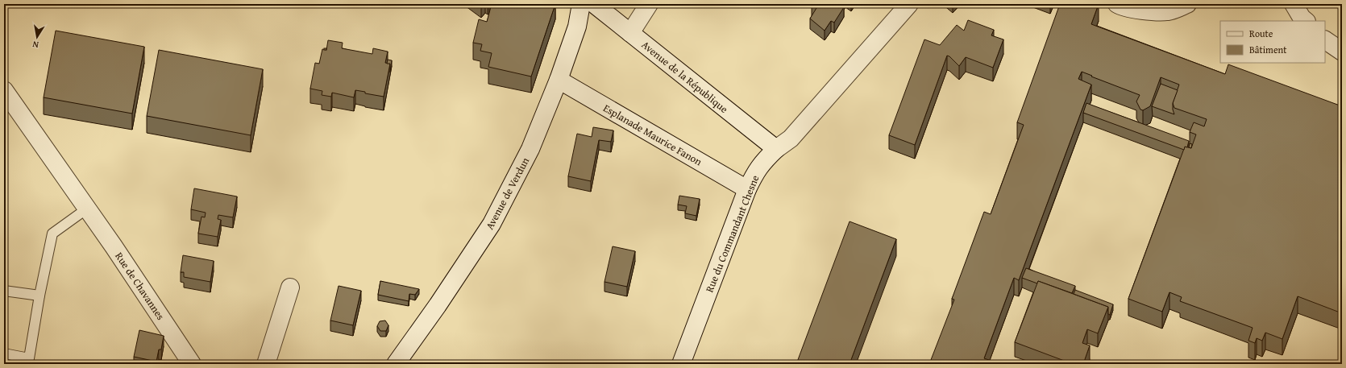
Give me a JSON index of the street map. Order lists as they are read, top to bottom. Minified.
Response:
{"streets":{"street":["Avenue de la République","Esplanade Maurice Fanon","Avenue de Verdun","Rue du Commandant Chesne","Rue de Chavannes"]},"crossings":[["Avenue de la République","Rue du Commandant Chesne"],["Esplanade Maurice Fanon","Avenue de Verdun"],["Esplanade Maurice Fanon","Rue du Commandant Chesne"]],"legend":["Route","Bâtiment"],"north":"bottom"}
